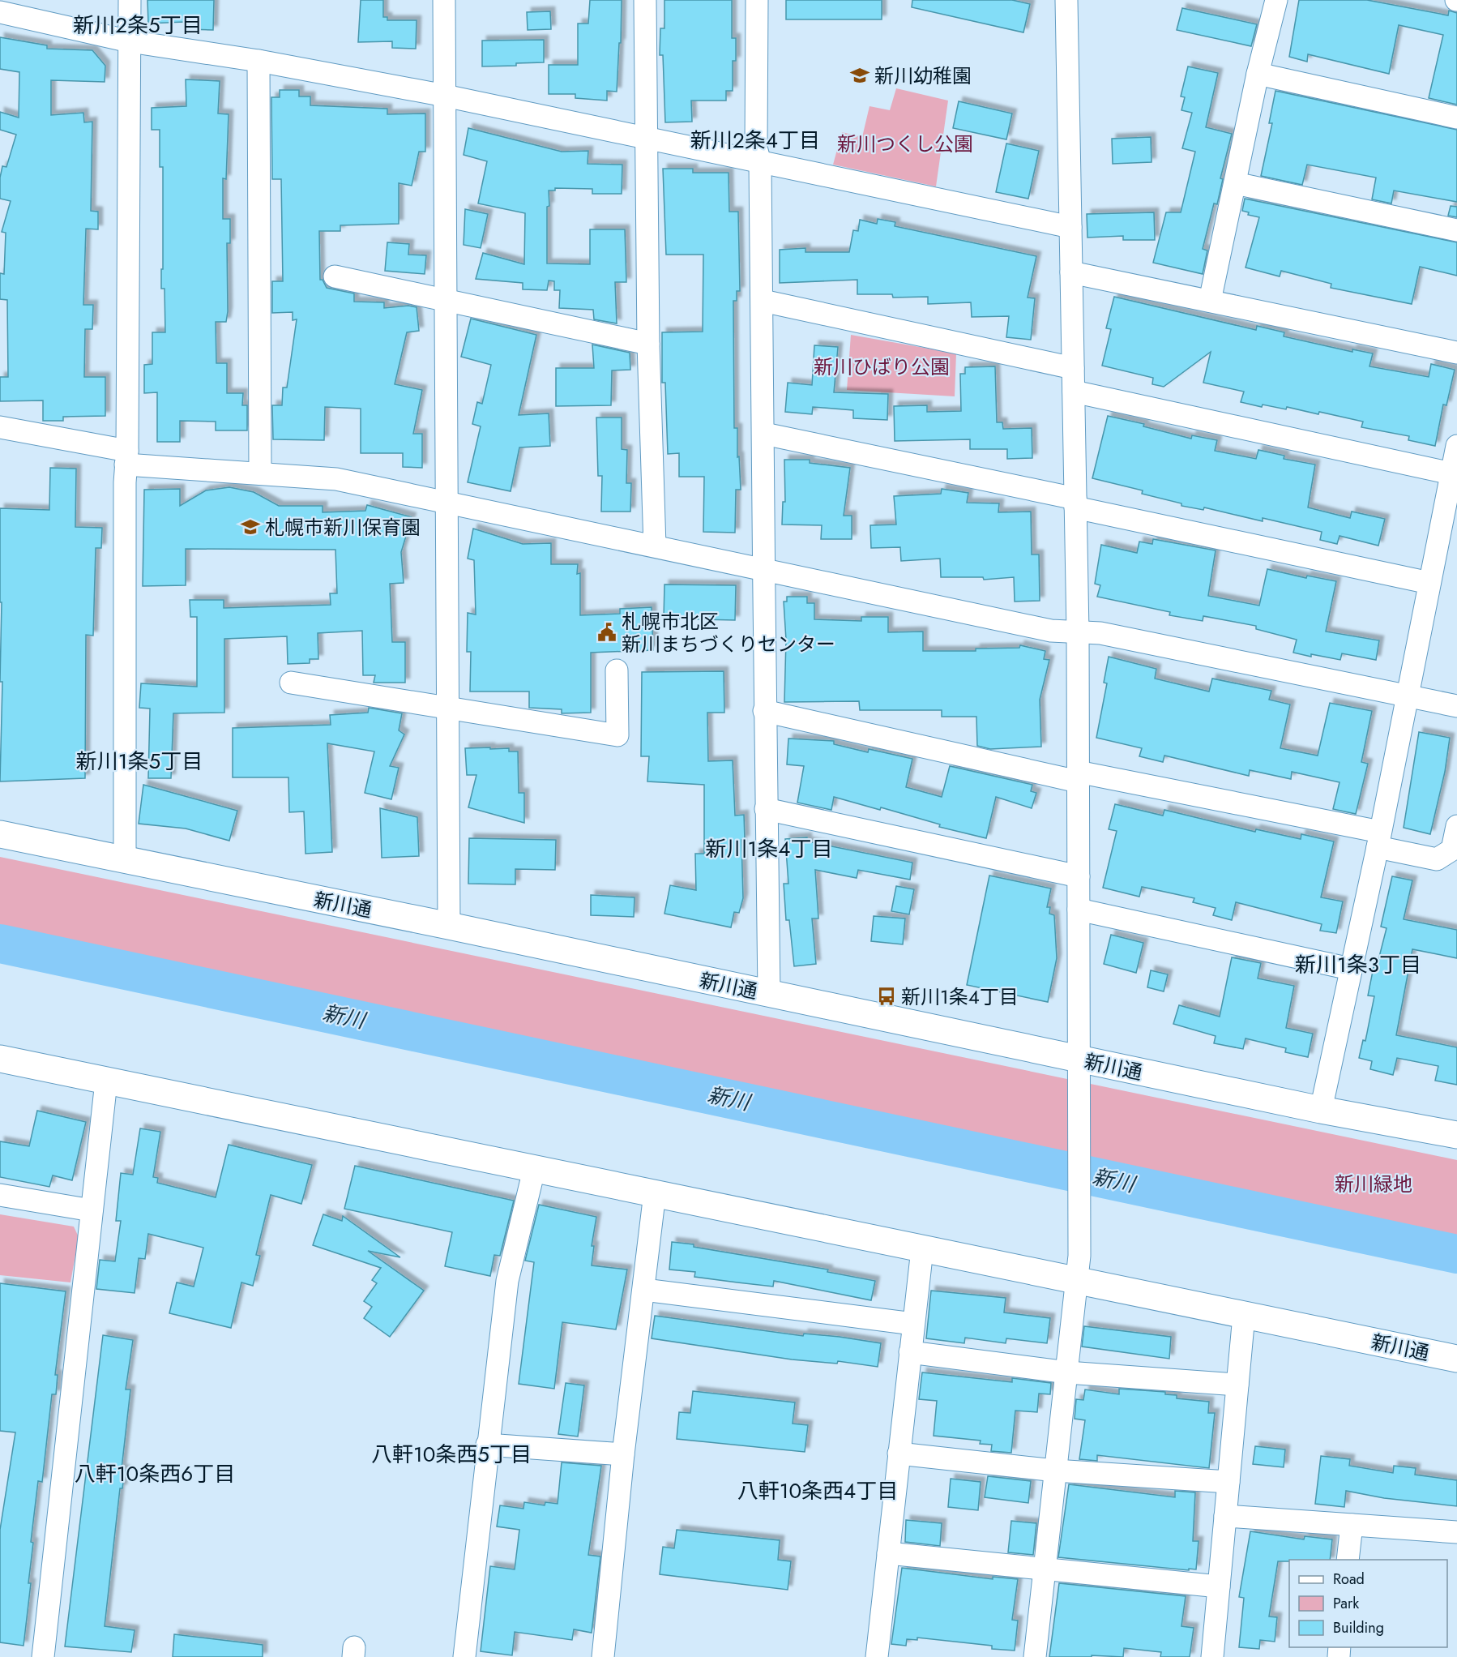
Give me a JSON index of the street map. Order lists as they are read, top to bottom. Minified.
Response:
{"streets":{"street":["新川通"]},"districts":["新川2条5丁目","新川2条4丁目","新川1条5丁目","新川1条4丁目","新川1条3丁目","八軒10条西5丁目","八軒10条西6丁目","八軒10条西4丁目"],"water":["新川"],"parks":["新川つくし公園","新川ひばり公園","新川緑地"],"places":{"school or university":["新川幼稚園","札幌市新川保育園"],"public building":["札幌市北区 新川まちづくりセンター"],"bus stop":["新川1条4丁目"]},"legend":["Road","Park","Building"]}
